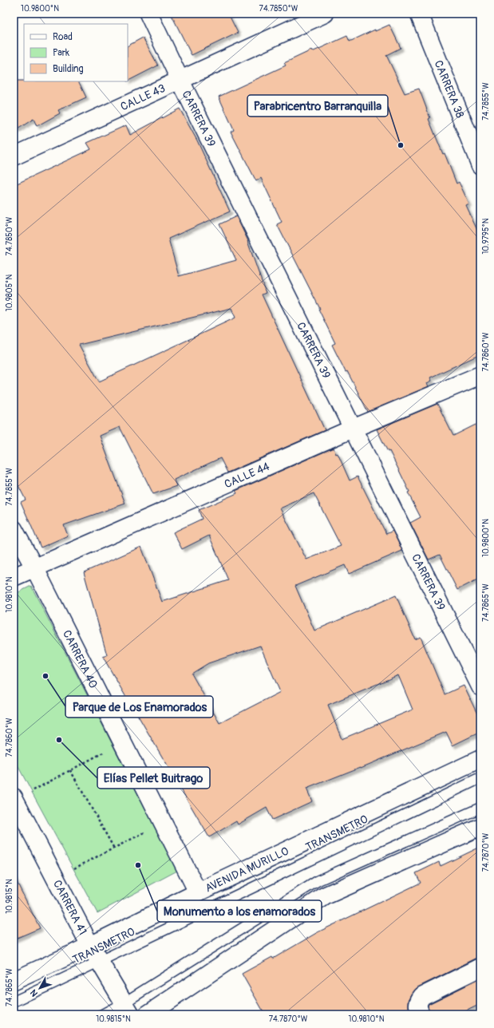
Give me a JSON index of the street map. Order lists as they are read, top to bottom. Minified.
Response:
{"streets":{"street":["CARRERA 38","CALLE 43","CARRERA 39","CALLE 44","CARRERA 40","AVENIDA MURILLO","CARRERA 41"],"lane":["TRANSMETRO"]},"crossings":[["CALLE 43","CARRERA 39"],["CARRERA 39","CALLE 44"],["CALLE 44","CARRERA 40"],["CARRERA 40","AVENIDA MURILLO"],["TRANSMETRO","CARRERA 41"],["AVENIDA MURILLO","CARRERA 41"]],"places":["Parabricentro Barranquilla","Parque de Los Enamorados","Elías Pellet Buitrago","Monumento a los enamorados"],"legend":["Road","Park","Building"],"north":"bottom left","coordinates":["10.9800°N","74.7850°W","74.7855°W","10.9795°N","10.9805°N","74.7860°W","10.9810°N","74.7865°W","74.7870°W","10.9815°N"]}
